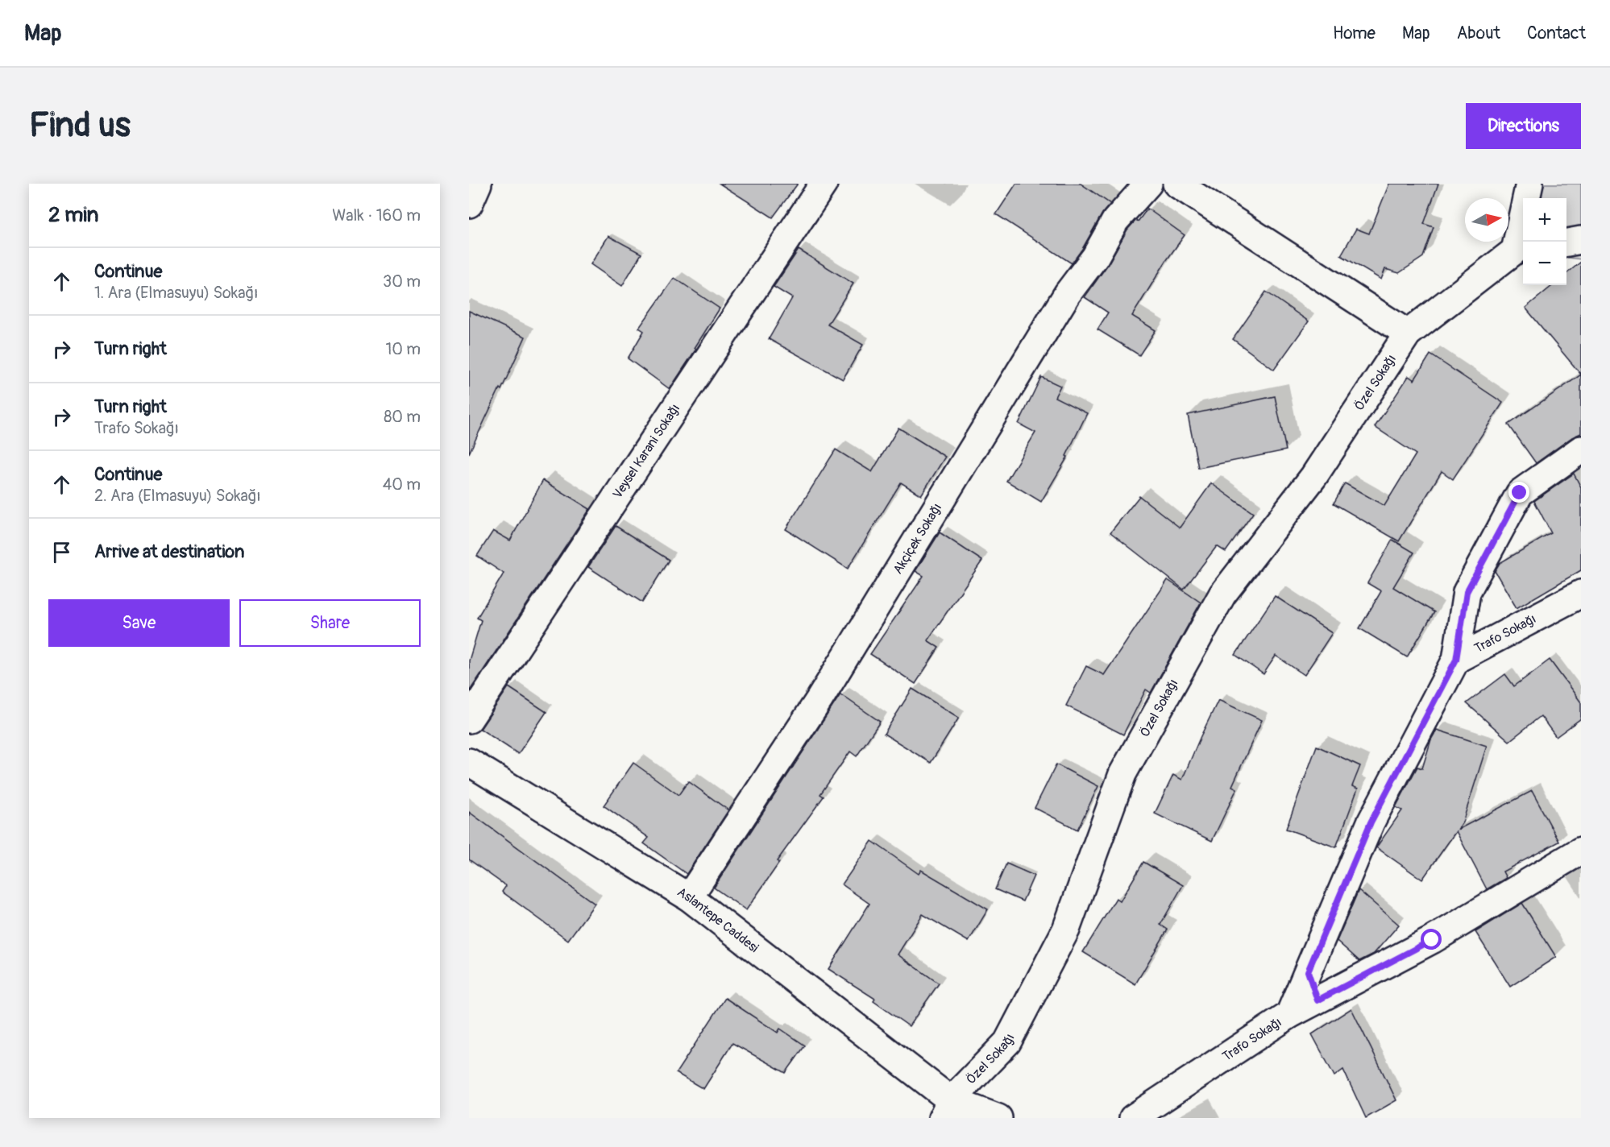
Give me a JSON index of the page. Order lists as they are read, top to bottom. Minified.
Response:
{"streets":{"street":["Özel Sokağı","Veysel Karani Sokağı","Akçiçek Sokağı","Trafo Sokağı","Aslantepe Caddesi"]},"crossings":[["Özel Sokağı","Aslantepe Caddesi"],["Akçiçek Sokağı","Aslantepe Caddesi"]],"north":"right","page":{"header":"Map","nav":["Home","Map","About","Contact"],"buttons":["Directions",["Save","Share"]],"title":"Find us","heading":["2 min","Walk · 160 m"],"map_buttons":["+","−"],"list":[["Continue","1. Ara (Elmasuyu) Sokağı","30 m"],["Turn right","10 m"],["Turn right","Trafo Sokağı","80 m"],["Continue","2. Ara (Elmasuyu) Sokağı","40 m"],"Arrive at destination"]}}
